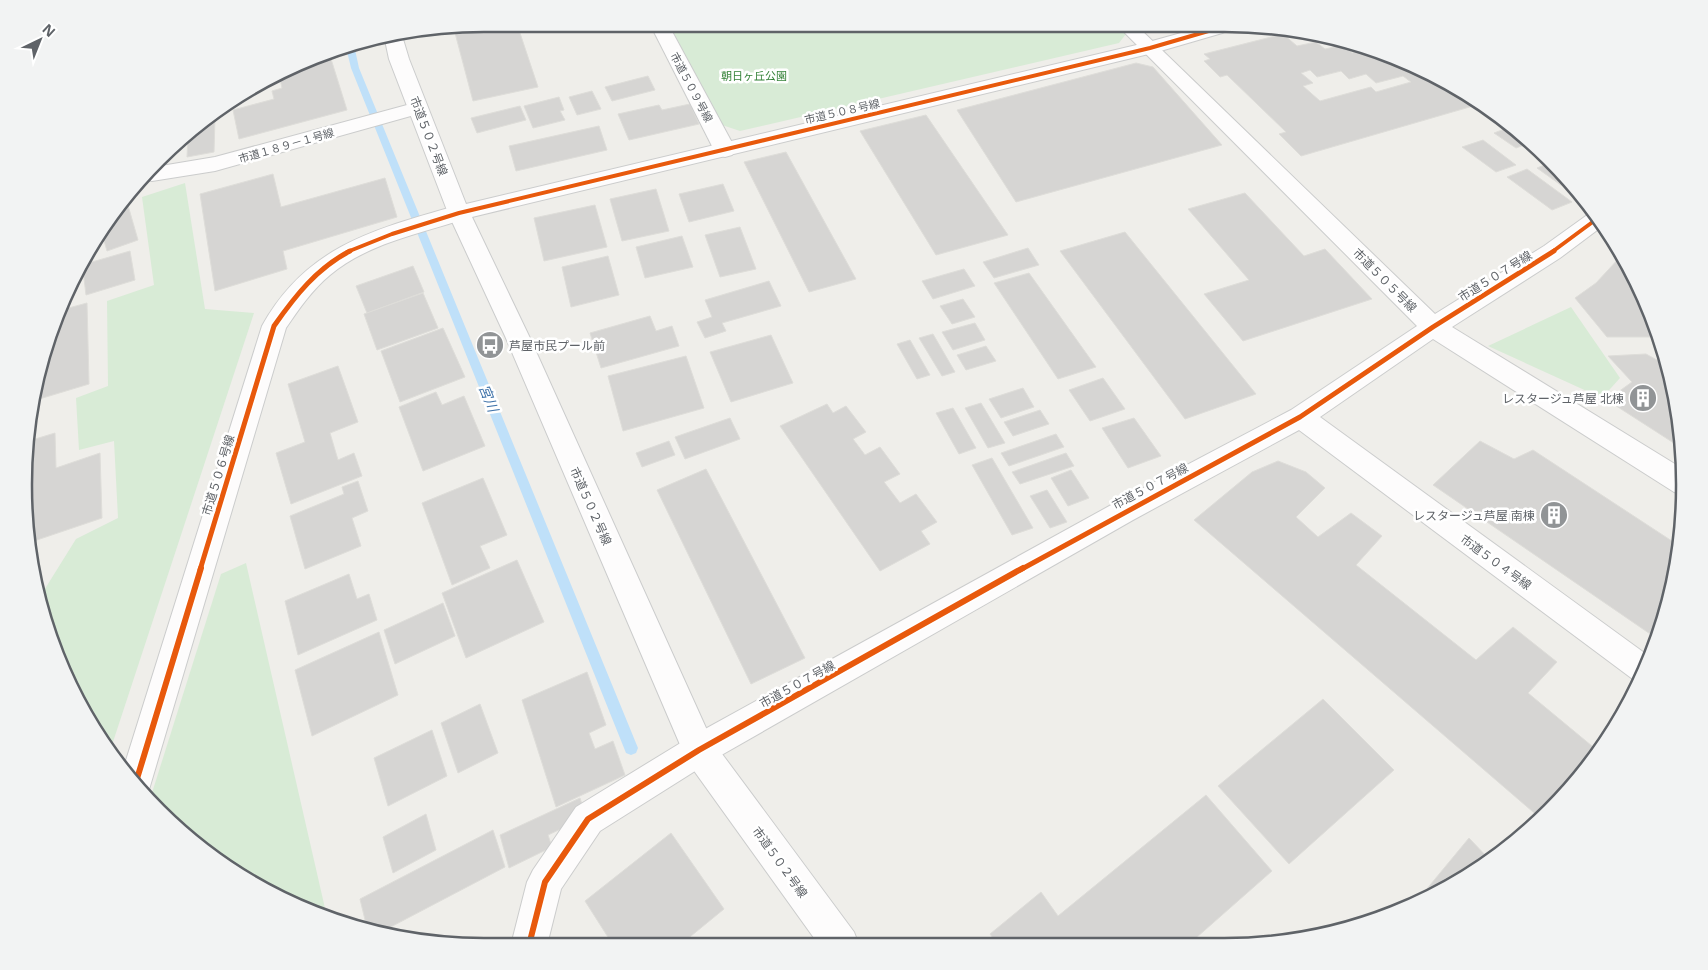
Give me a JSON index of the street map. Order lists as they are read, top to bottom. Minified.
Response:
{"streets":{"street":["市道５０９号線","市道５０８号線","市道５０２号線","市道１８９－１号線","市道５０７号線","市道５０５号線","市道５０６号線","市道５０４号線"]},"crossings":[["市道５０９号線","市道５０８号線"],["市道５０８号線","市道５０２号線"],["市道５０８号線","市道５０５号線"],["市道５０８号線","市道５０６号線"],["市道５０２号線","市道１８９－１号線"],["市道５０２号線","市道５０７号線"],["市道５０２号線","市道５０６号線"],["市道５０７号線","市道５０５号線"],["市道５０７号線","市道５０４号線"]],"water":["宮川"],"parks":["朝日ヶ丘公園"],"places":{"bus stop":["芦屋市民プール前"],"building":["レスタージュ芦屋 北棟","レスタージュ芦屋 南棟"]},"north":"top right"}
